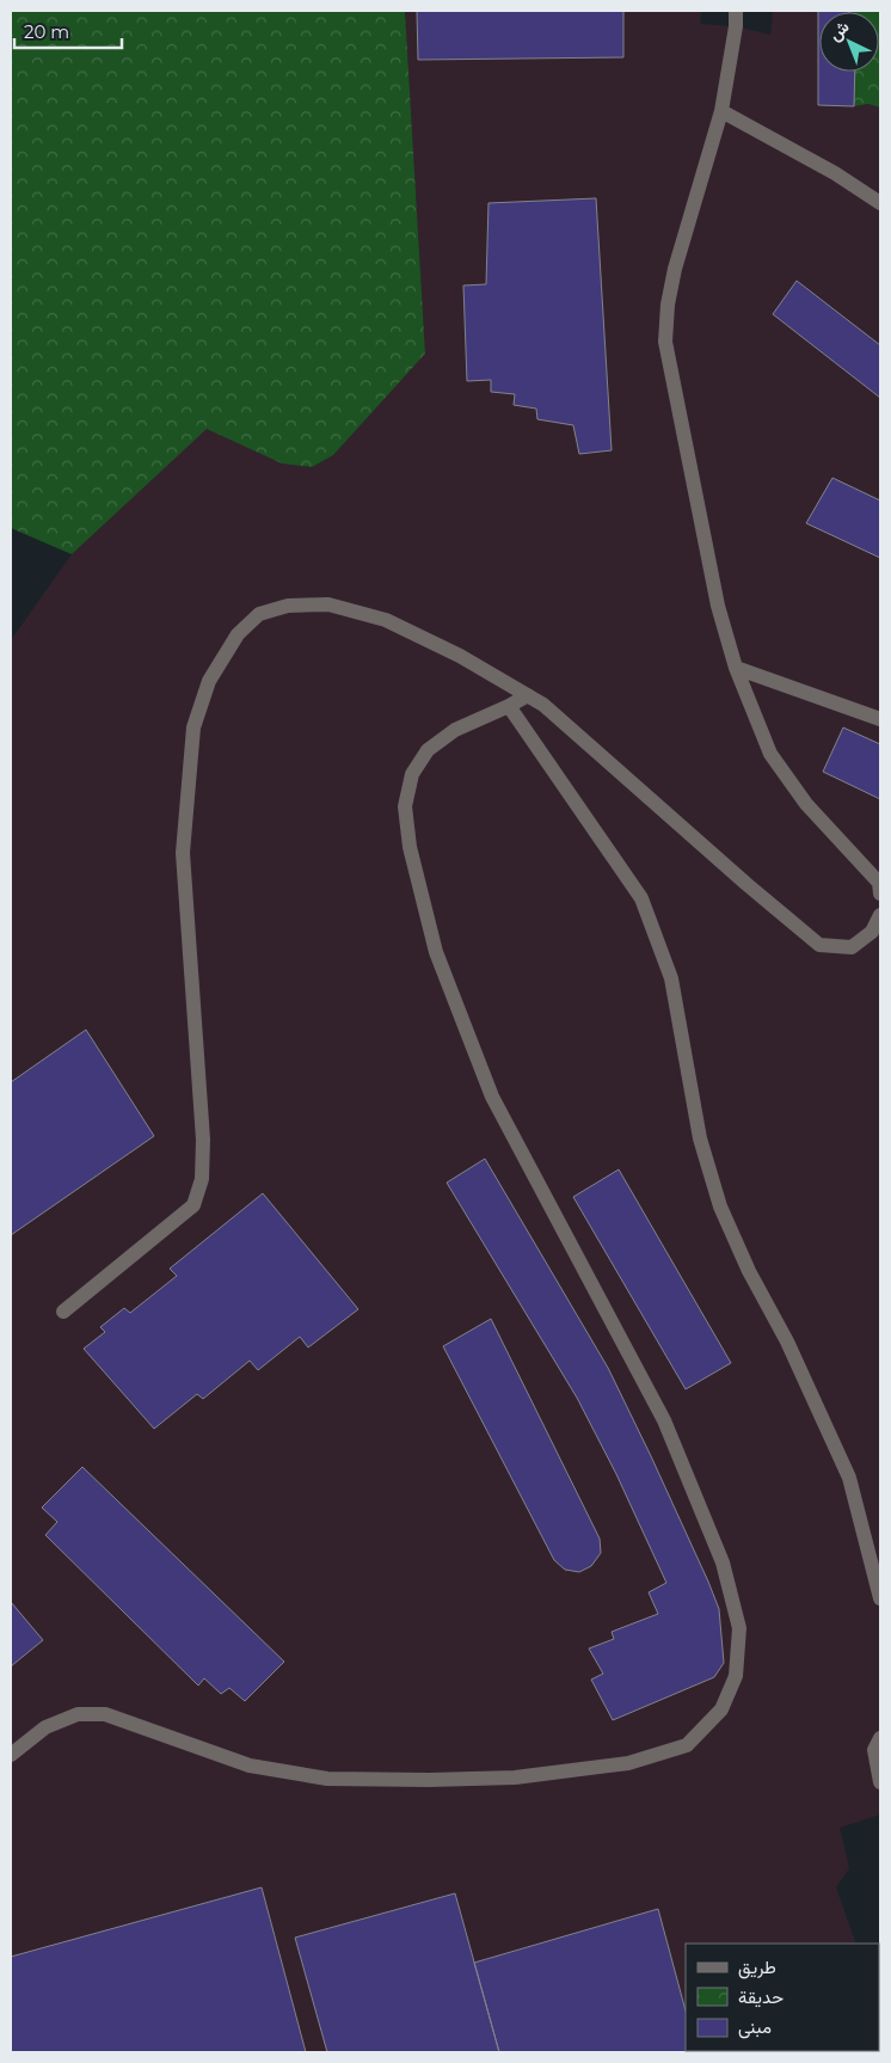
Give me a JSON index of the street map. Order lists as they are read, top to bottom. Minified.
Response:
{"legend":["طريق","حديقة","مبنى"],"scale_bar":"20 m","north":"top left"}
